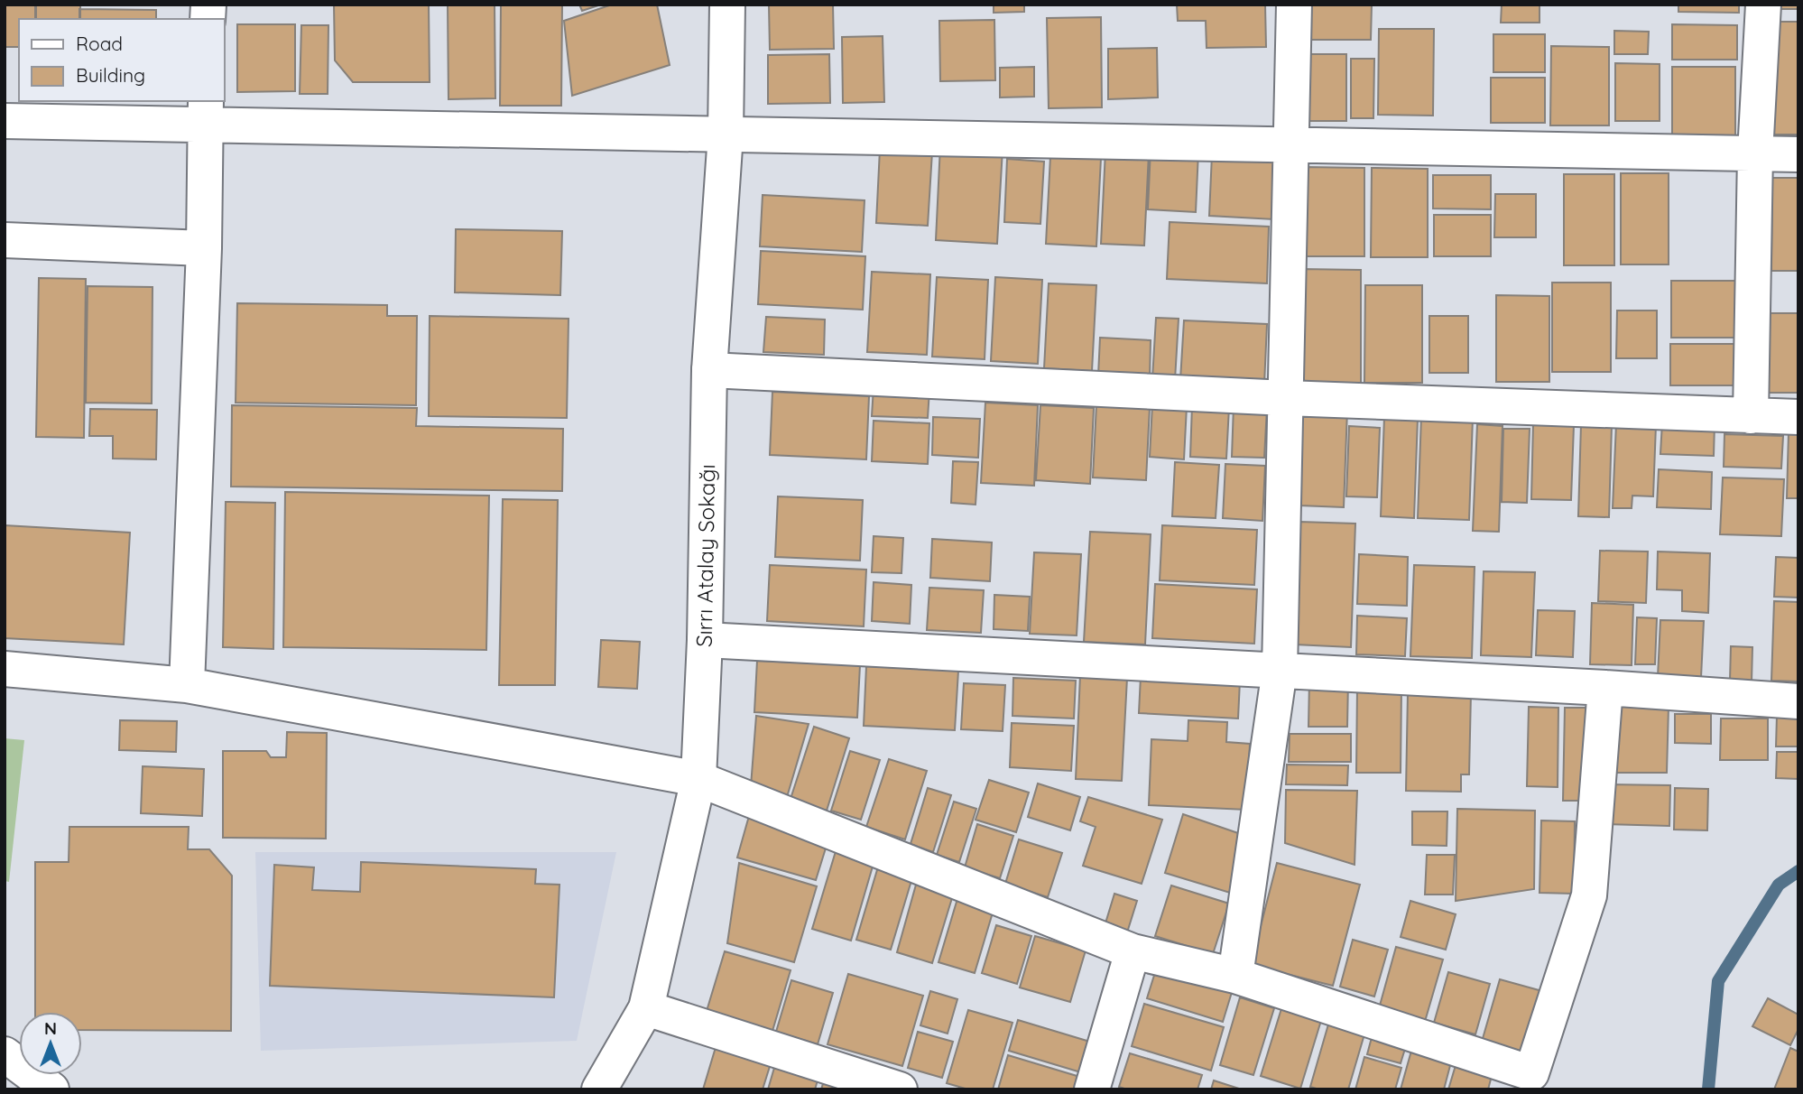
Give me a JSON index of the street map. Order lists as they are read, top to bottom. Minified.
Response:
{"streets":{"street":["Sırrı Atalay Sokağı"]},"legend":["Road","Building"],"north":"top"}
